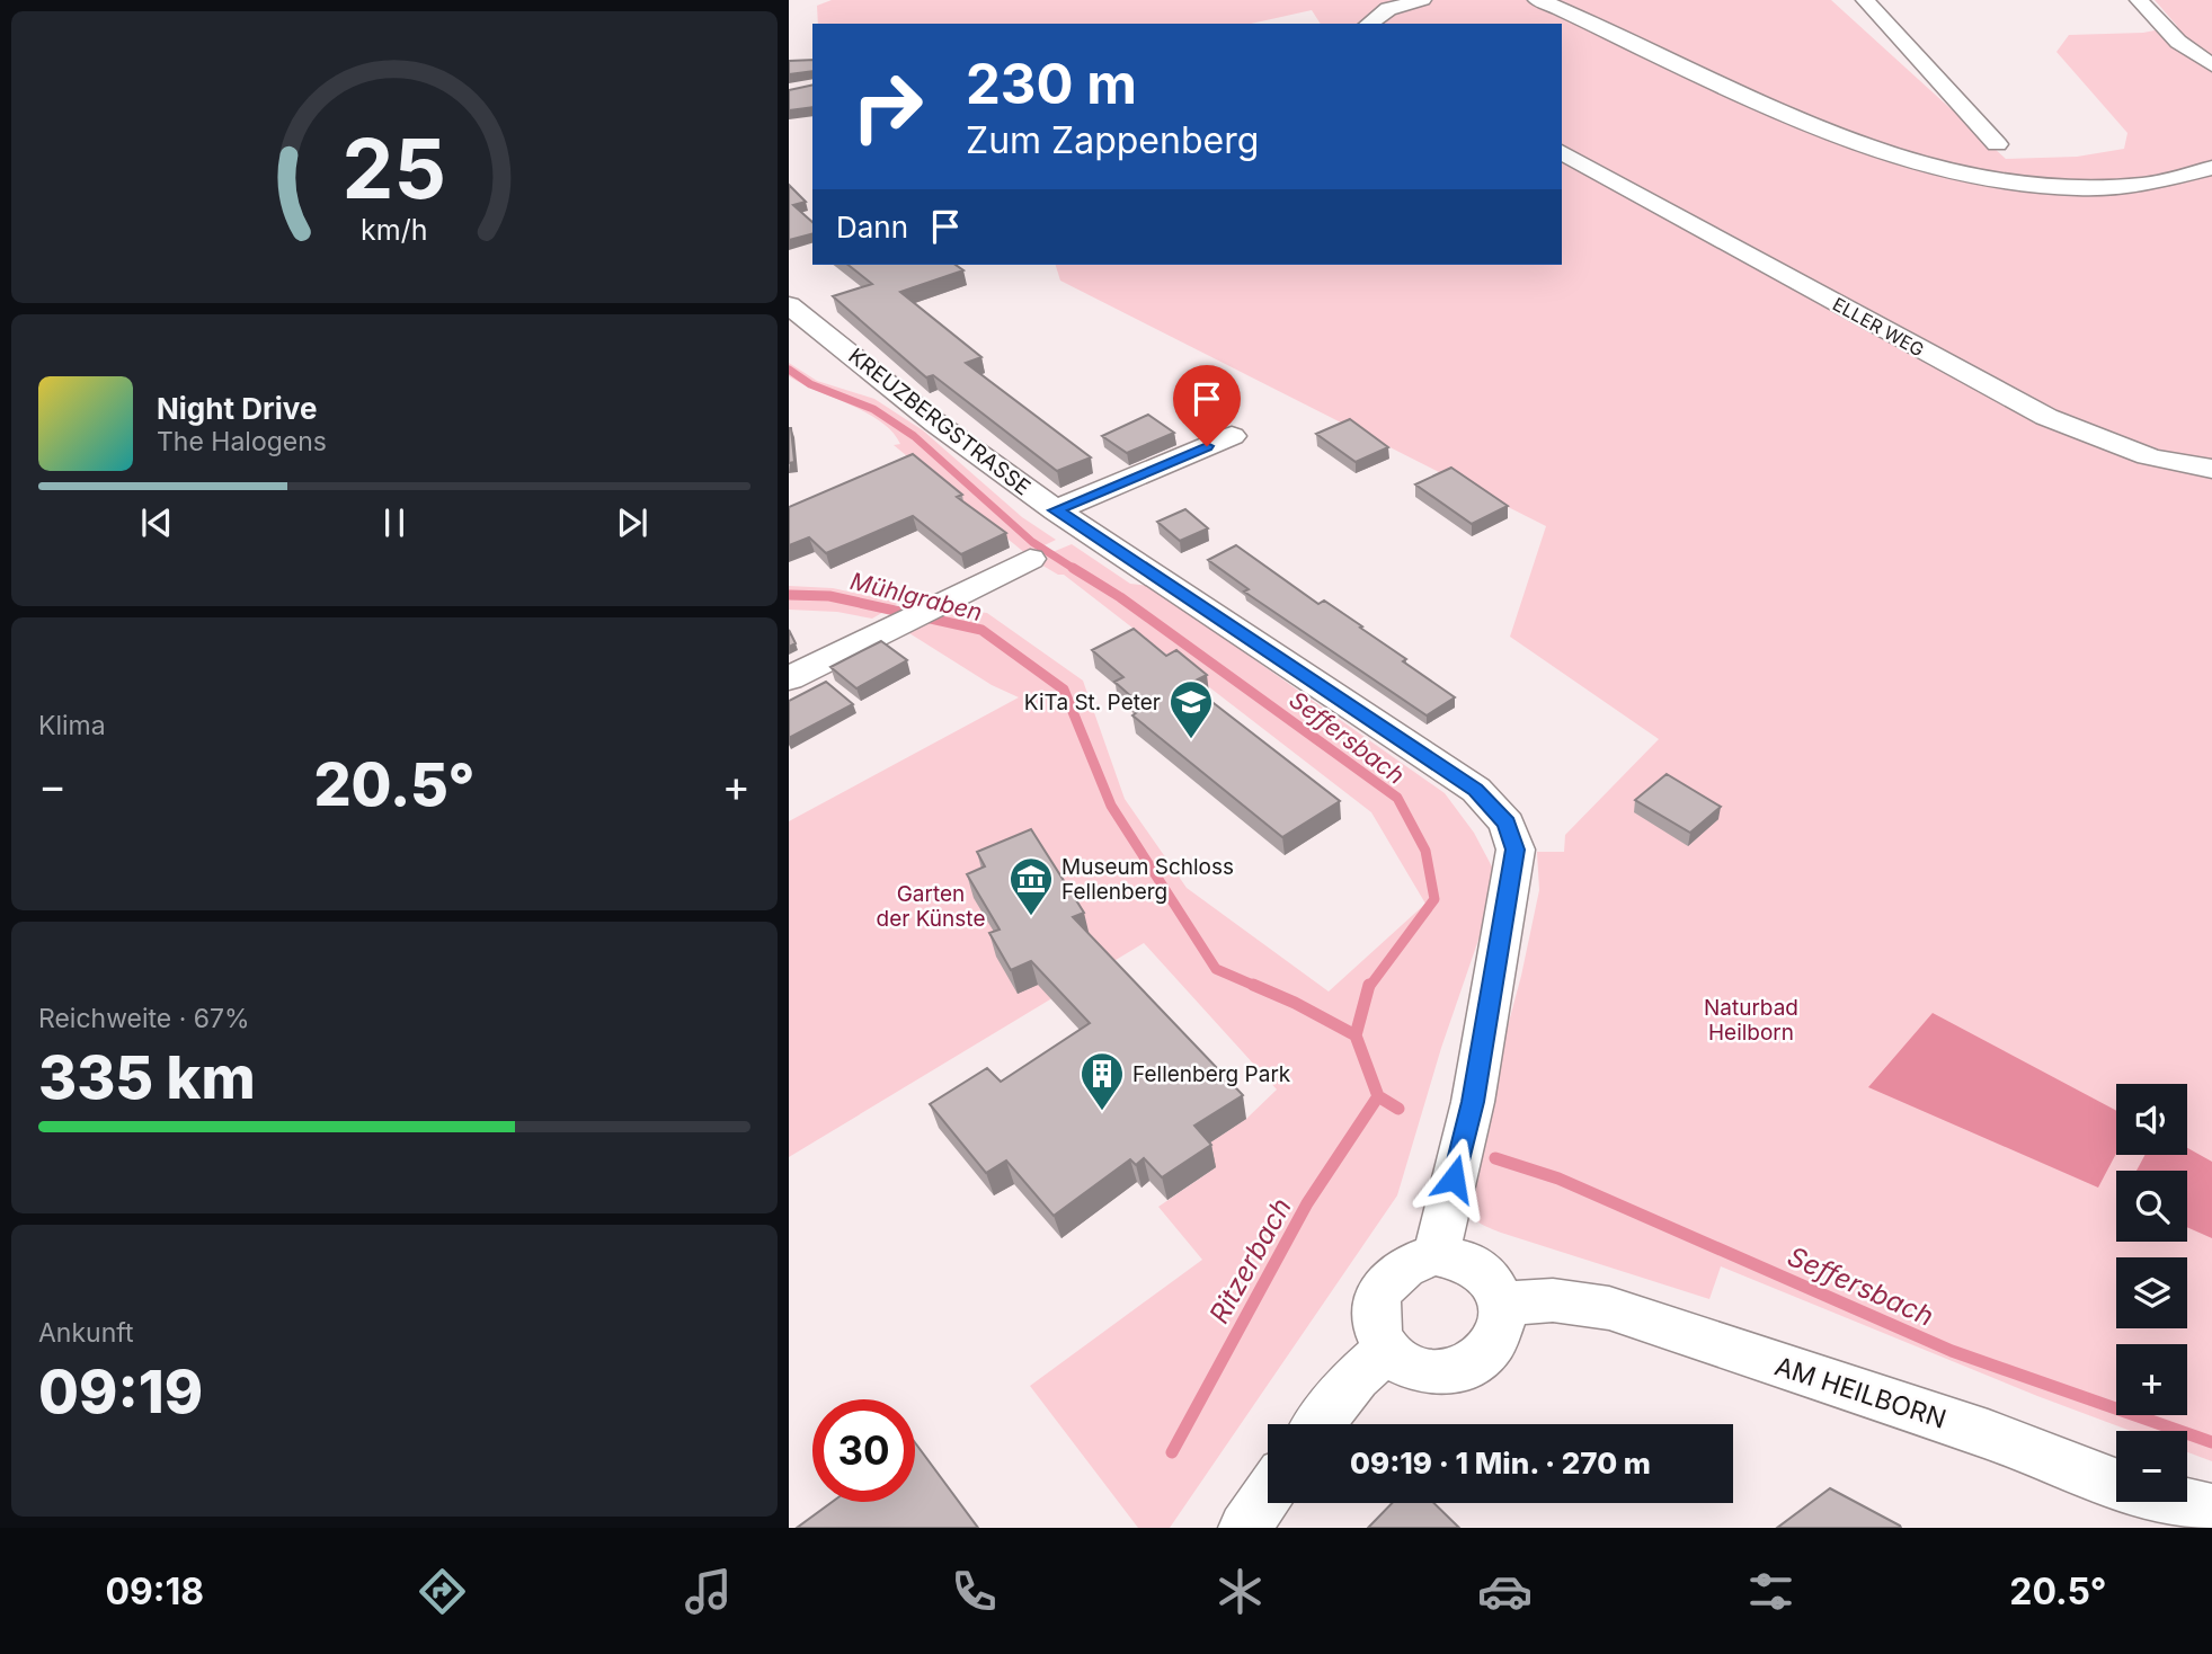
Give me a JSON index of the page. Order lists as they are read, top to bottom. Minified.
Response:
{"streets":{"street":["ELLER WEG","KREUZBERGSTRASSE","AM HEILBORN"]},"crossings":[["KREUZBERGSTRASSE","AM HEILBORN"]],"water":["Mühlgraben","Seffersbach","Ritzerbach"],"parks":["Garten der Künste","Naturbad Heilborn"],"places":{"school or university":["KiTa St. Peter"],"museum":["Museum Schloss Fellenberg"],"building":["Fellenberg Park"]},"page":{"turn":["230 m","Zum Zappenberg"],"then":"Dann","song":["Night Drive","The Halogens"],"tile":["Klima",["Reichweite · 67%","335 km"],["Ankunft","09:19"]],"heat":["−","20.5°","+"],"map_buttons":["+","−"],"limit":"30","trip":"09:19 · 1 Min. · 270 m","tabs":["09:18","20.5°"],"gauge":["25","km/h"]}}
